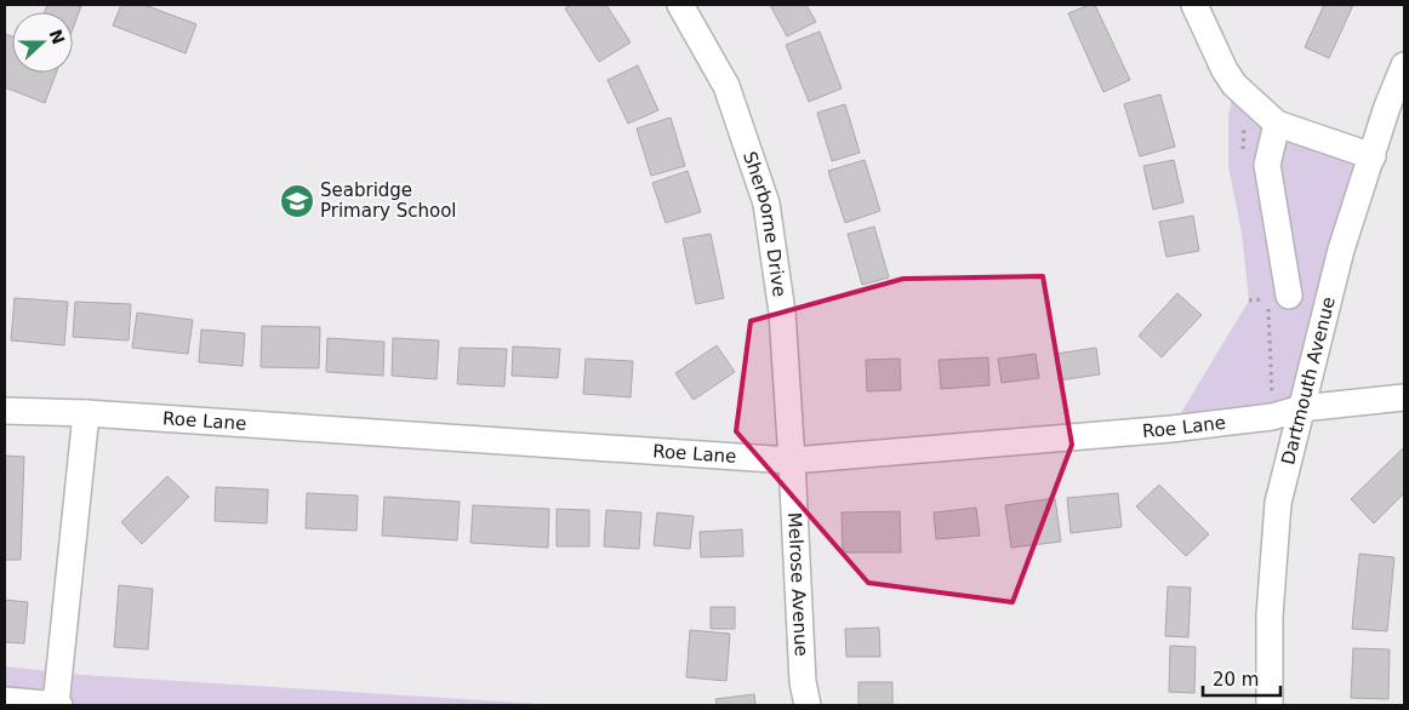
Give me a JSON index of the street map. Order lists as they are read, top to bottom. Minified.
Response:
{"streets":{"street":["Sherborne Drive","Dartmouth Avenue","Roe Lane","Melrose Avenue"]},"crossings":[["Sherborne Drive","Roe Lane"],["Sherborne Drive","Melrose Avenue"],["Dartmouth Avenue","Roe Lane"],["Roe Lane","Melrose Avenue"]],"places":{"school or university":["Seabridge Primary School"]},"scale_bar":"20 m","north":"right"}
